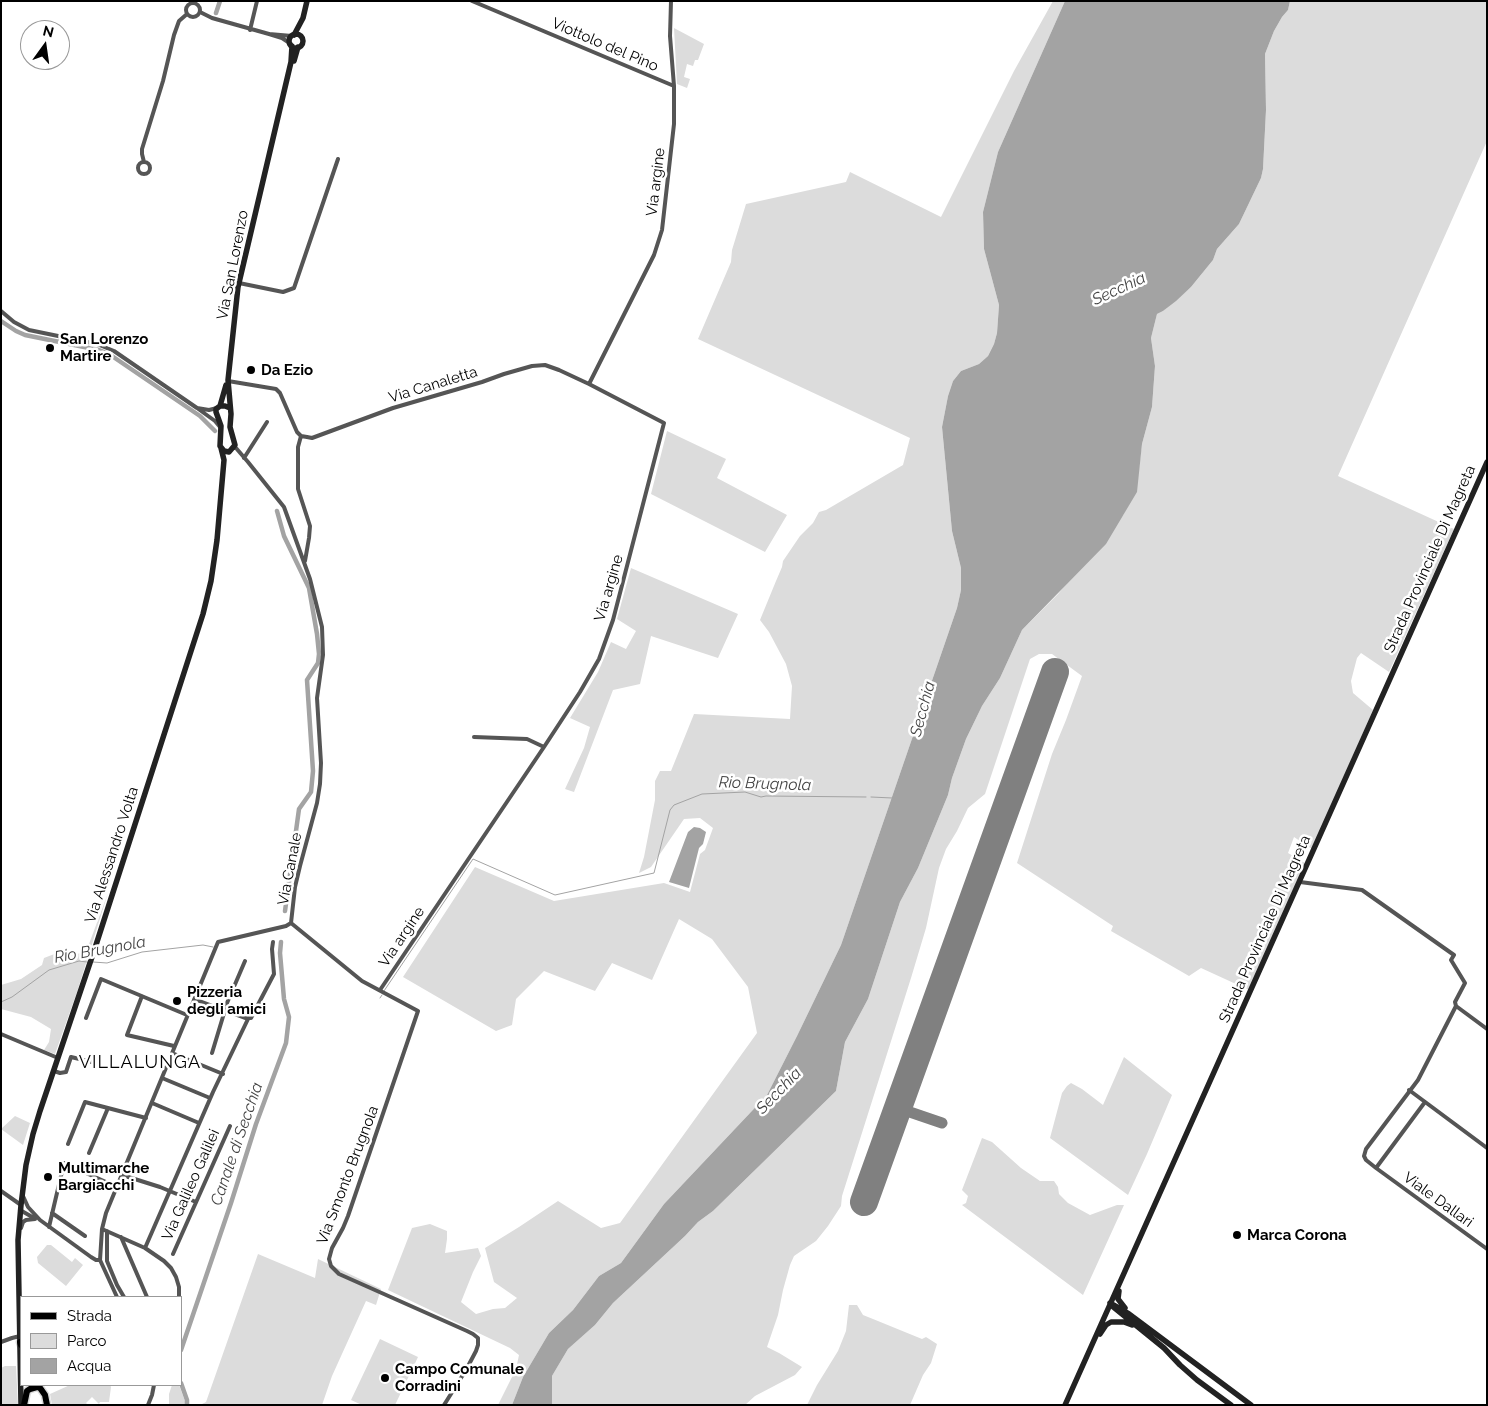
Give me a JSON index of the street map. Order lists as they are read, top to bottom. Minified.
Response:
{"streets":{"main road":["Via San Lorenzo","Strada Provinciale Di Magreta","Via Alessandro Volta"],"street":["Viottolo del Pino","Via argine","Via Canaletta","Via Canale","Via Smonto Brugnola","Via Galileo Galilei","Viale Dallari"]},"crossings":[["Viottolo del Pino","Via argine"],["Via argine","Via Canaletta"],["Via argine","Via Smonto Brugnola"],["Via Canale","Via Smonto Brugnola"]],"districts":["VILLALUNGA"],"water":["Secchia","Rio Brugnola","Canale di Secchia"],"places":["San Lorenzo Martire","Da Ezio","Pizzeria degli amici","Multimarche Bargiacchi","Marca Corona","Campo Comunale Corradini"],"legend":["Strada","Parco","Acqua"],"north":"top"}
